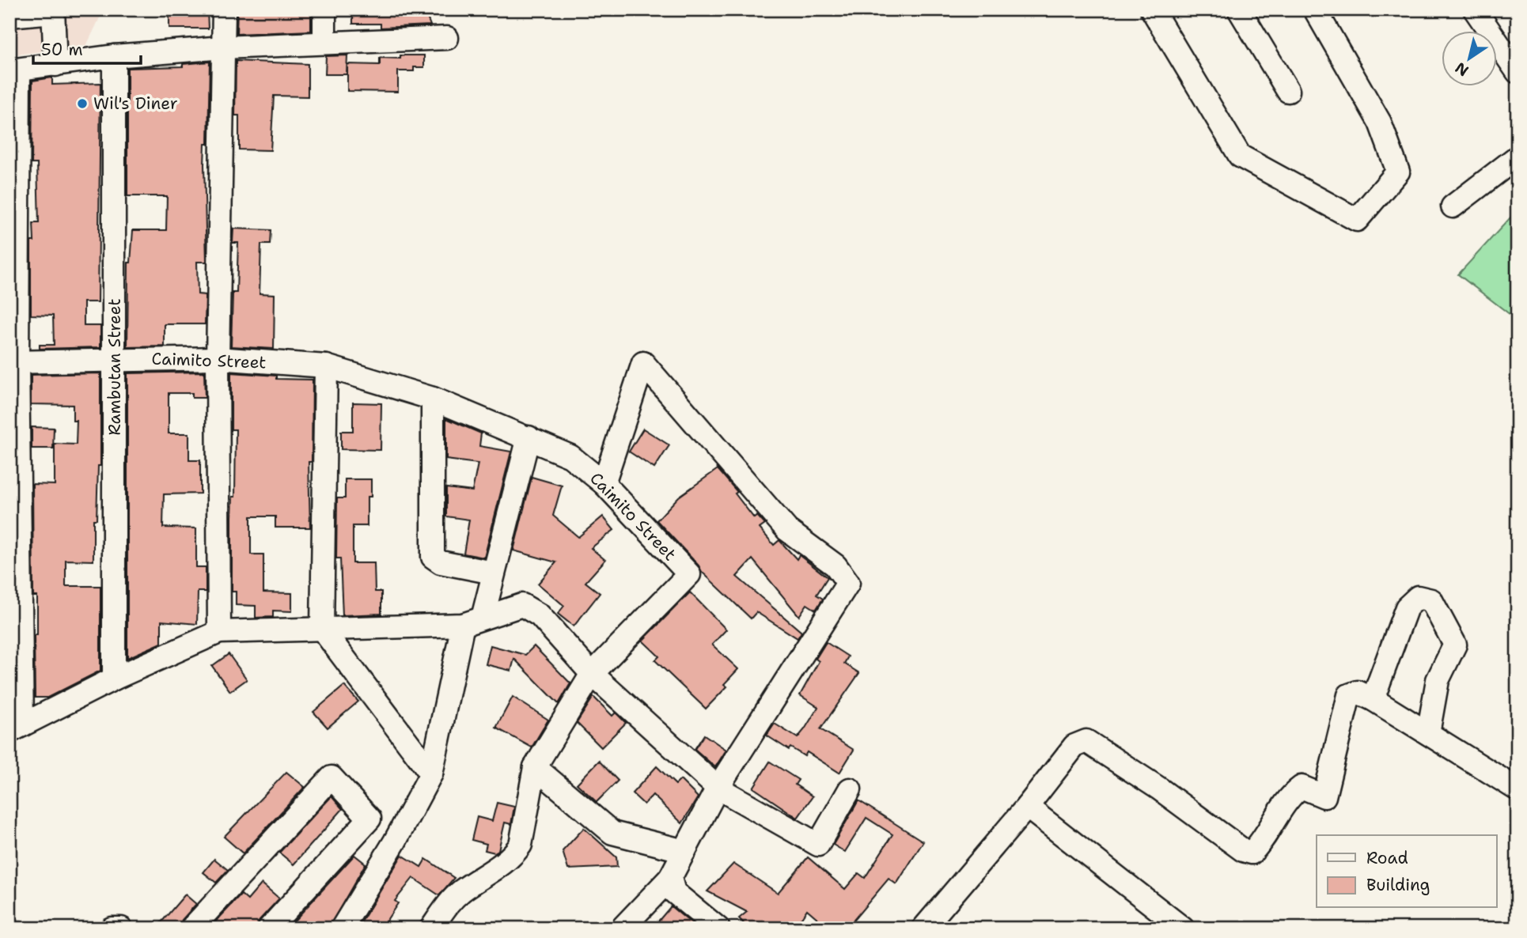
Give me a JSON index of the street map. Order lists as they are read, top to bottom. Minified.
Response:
{"streets":{"street":["Caimito Street","Rambutan Street"]},"crossings":[["Caimito Street","Rambutan Street"]],"places":["Wil's Diner"],"legend":["Road","Building"],"scale_bar":"50 m","north":"bottom left"}
